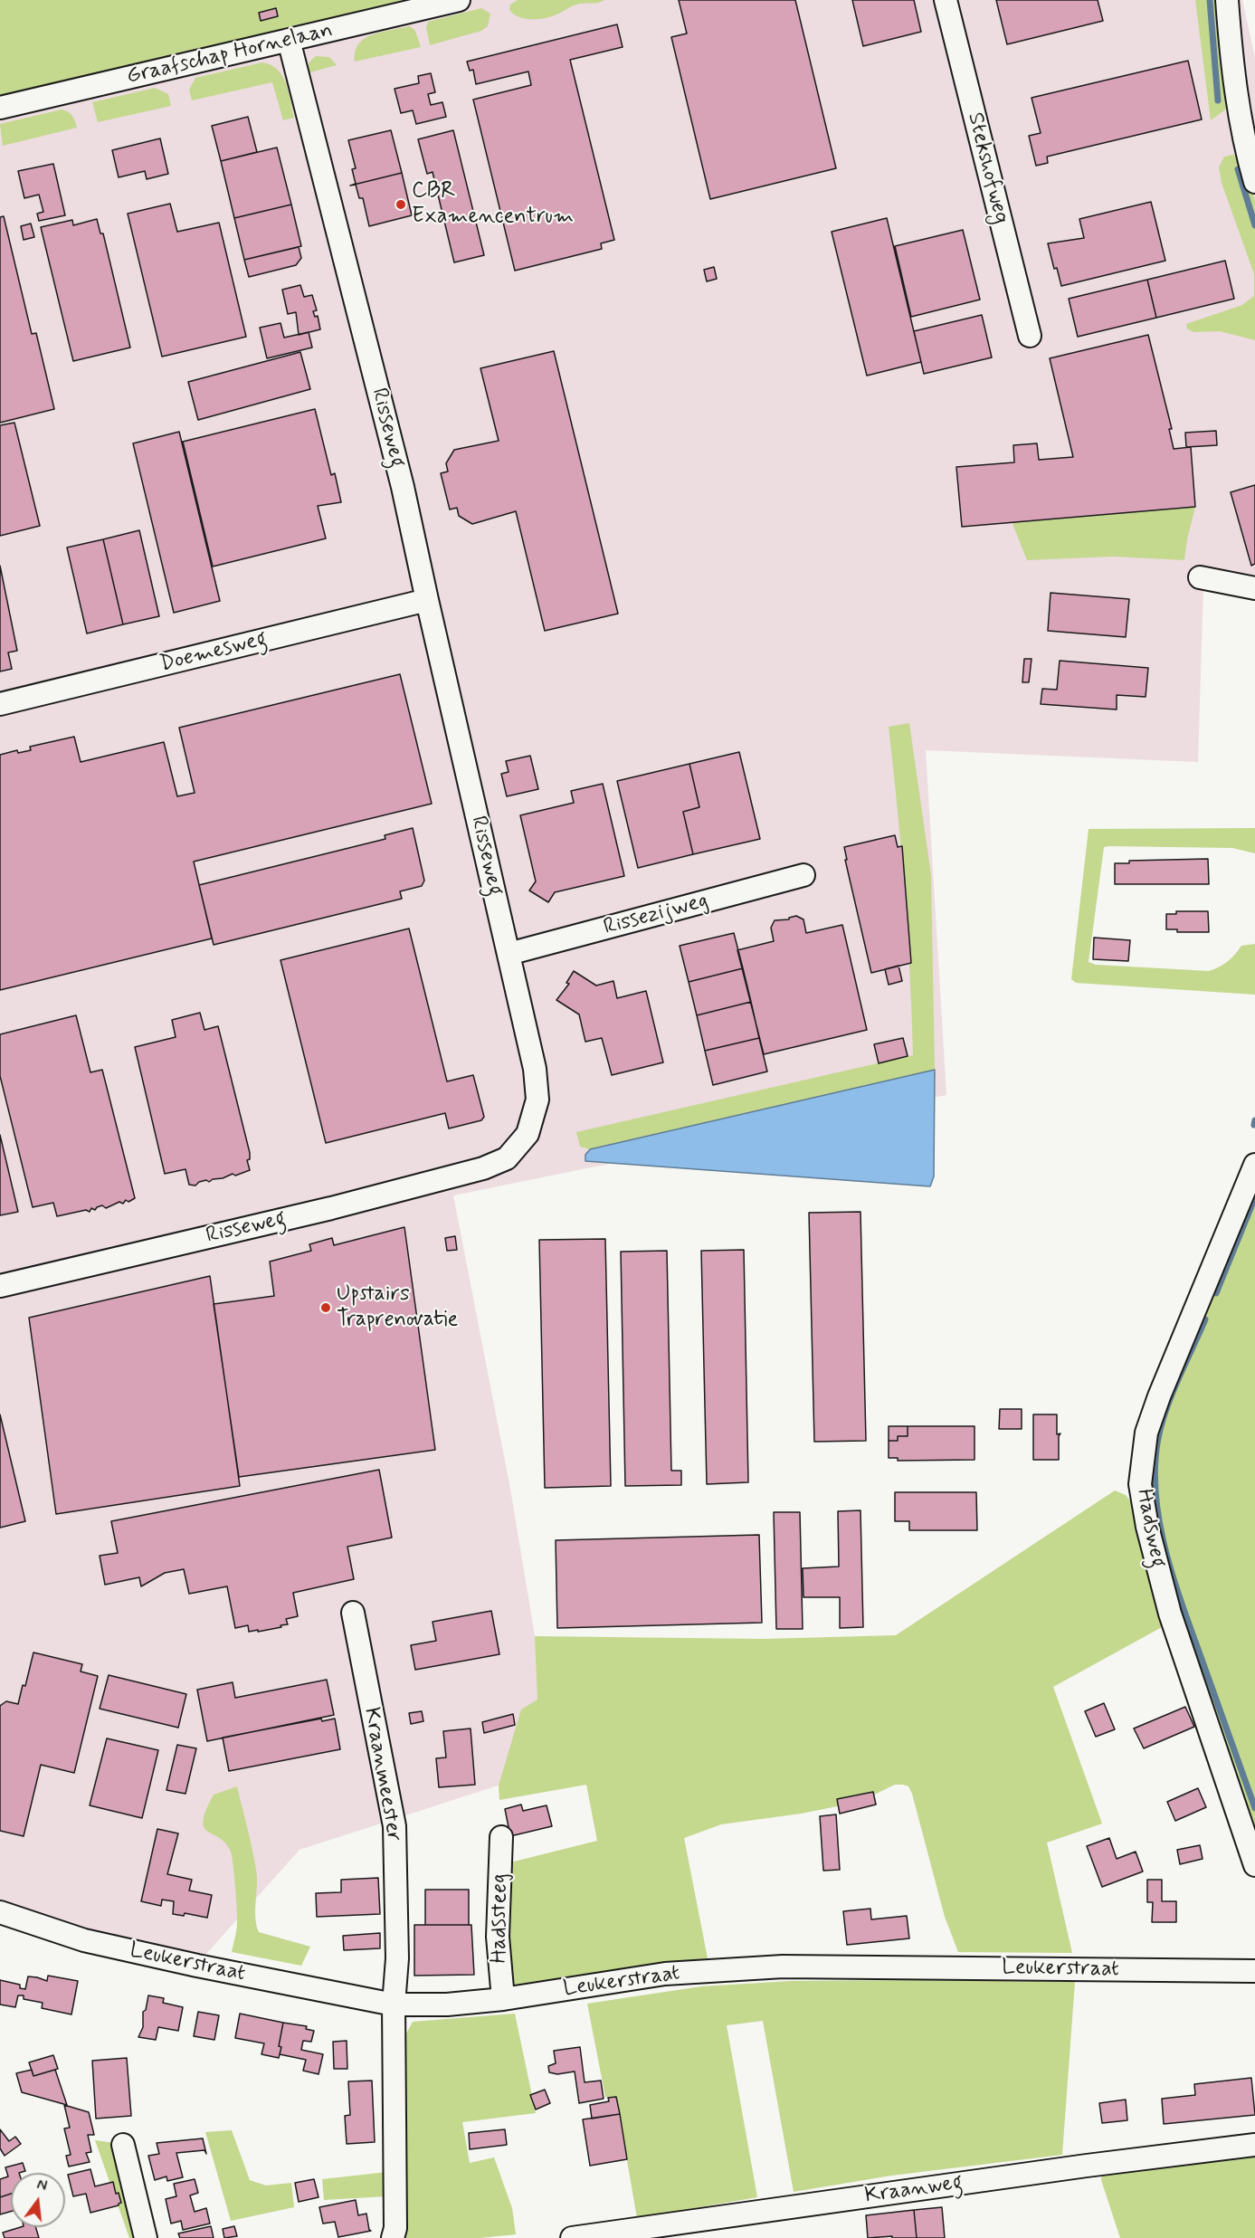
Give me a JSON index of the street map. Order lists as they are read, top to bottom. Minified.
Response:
{"streets":{"street":["Graafschap Hornelaan","Stekshofweg","Risseweg","Doemesweg","Rissezijweg","Hadsweg","Kraanmeester","Hadssteeg","Leukerstraat","Kraanweg"]},"crossings":[["Graafschap Hornelaan","Risseweg"],["Risseweg","Doemesweg"],["Risseweg","Rissezijweg"],["Kraanmeester","Leukerstraat"],["Hadssteeg","Leukerstraat"]],"places":["CBR Examencentrum","Upstairs Traprenovatie"],"north":"top"}
